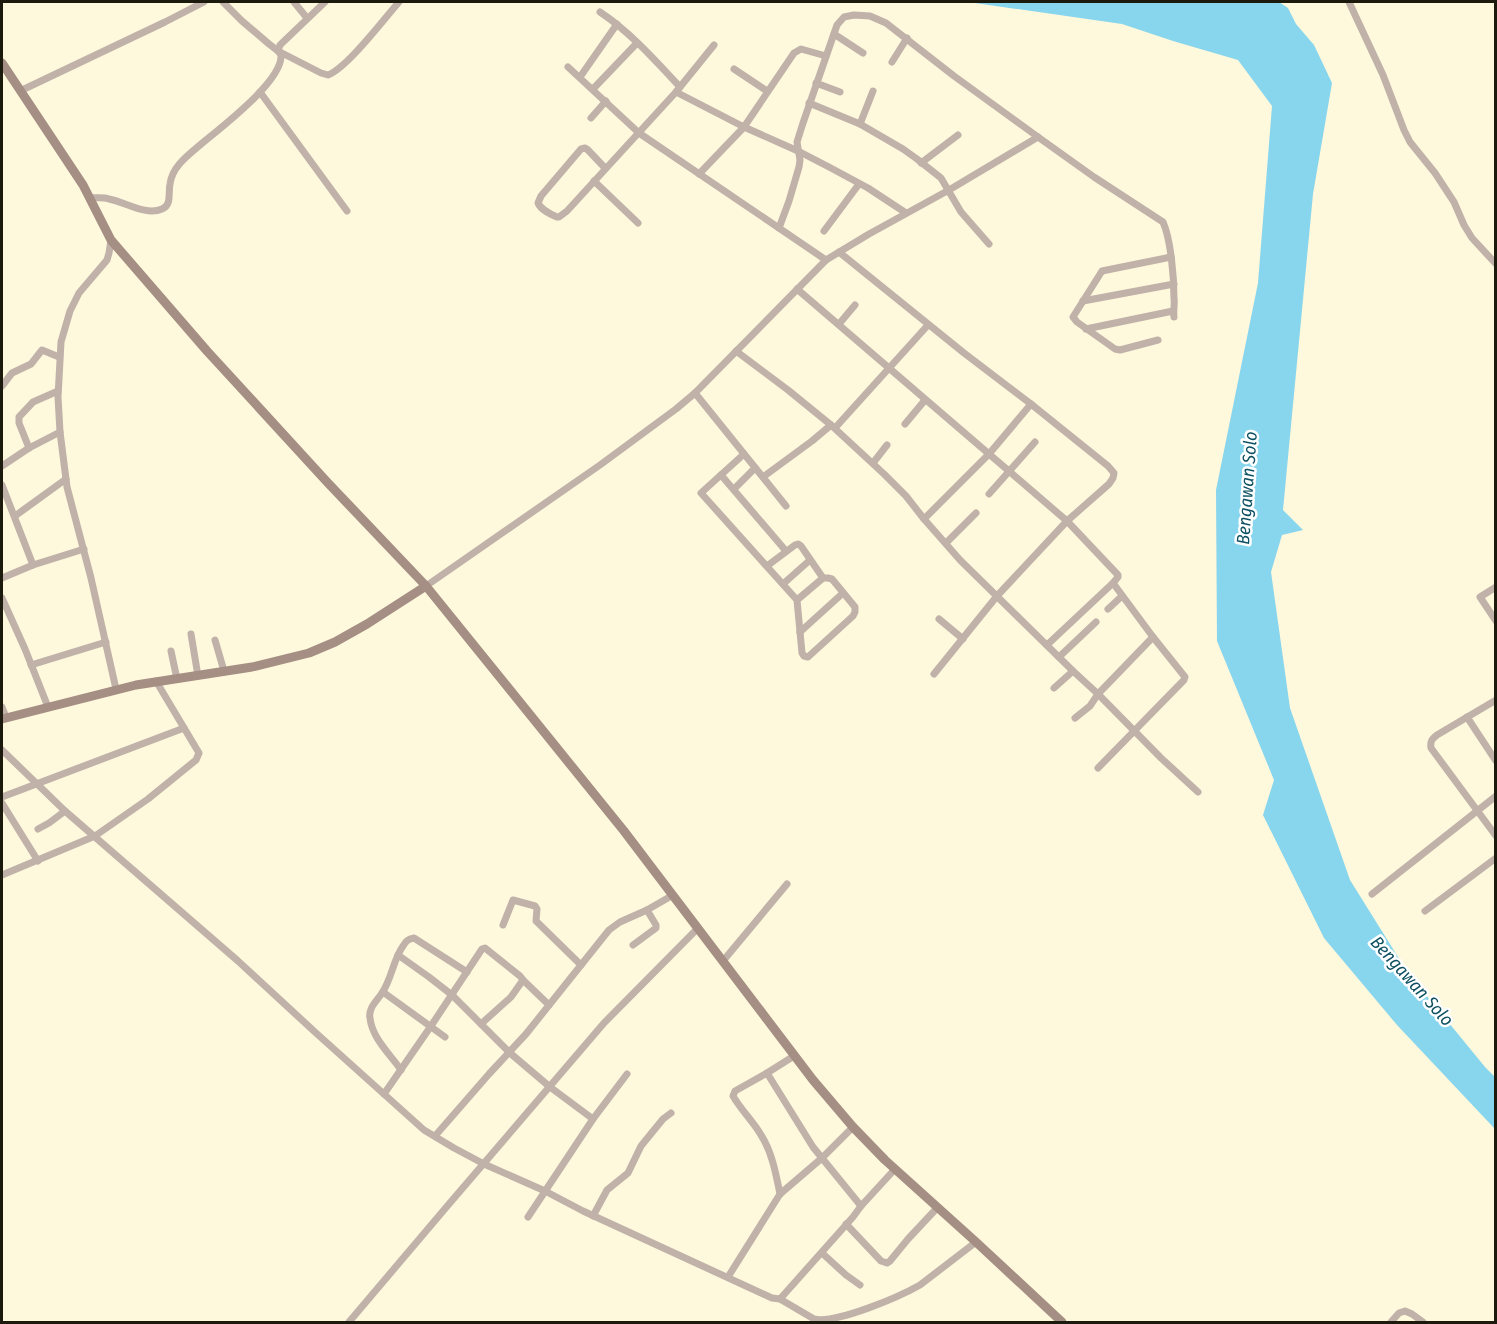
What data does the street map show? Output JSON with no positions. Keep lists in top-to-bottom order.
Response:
{
  "water": ["Bengawan Solo"]
}
